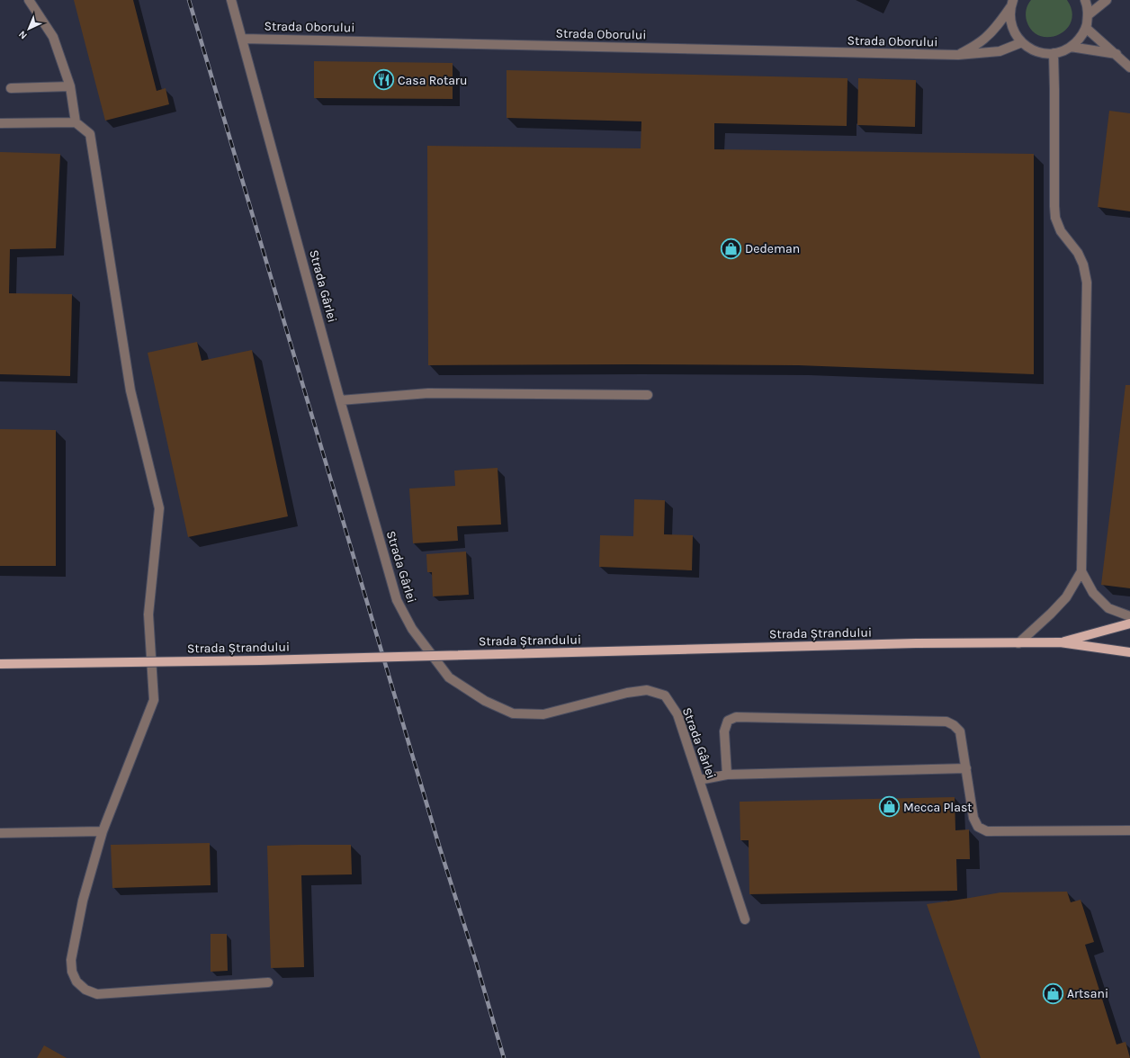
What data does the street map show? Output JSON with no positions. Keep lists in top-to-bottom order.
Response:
{
  "streets": {
    "main road": ["Strada Ștrandului"],
    "street": ["Strada Oborului", "Strada Gârlei"]
  },
  "crossings": [
    ["Strada Oborului", "Strada Gârlei"]
  ],
  "places": {
    "restaurant": ["Casa Rotaru"],
    "shop": ["Dedeman", "Mecca Plast", "Artsani"]
  },
  "north": "bottom left"
}
